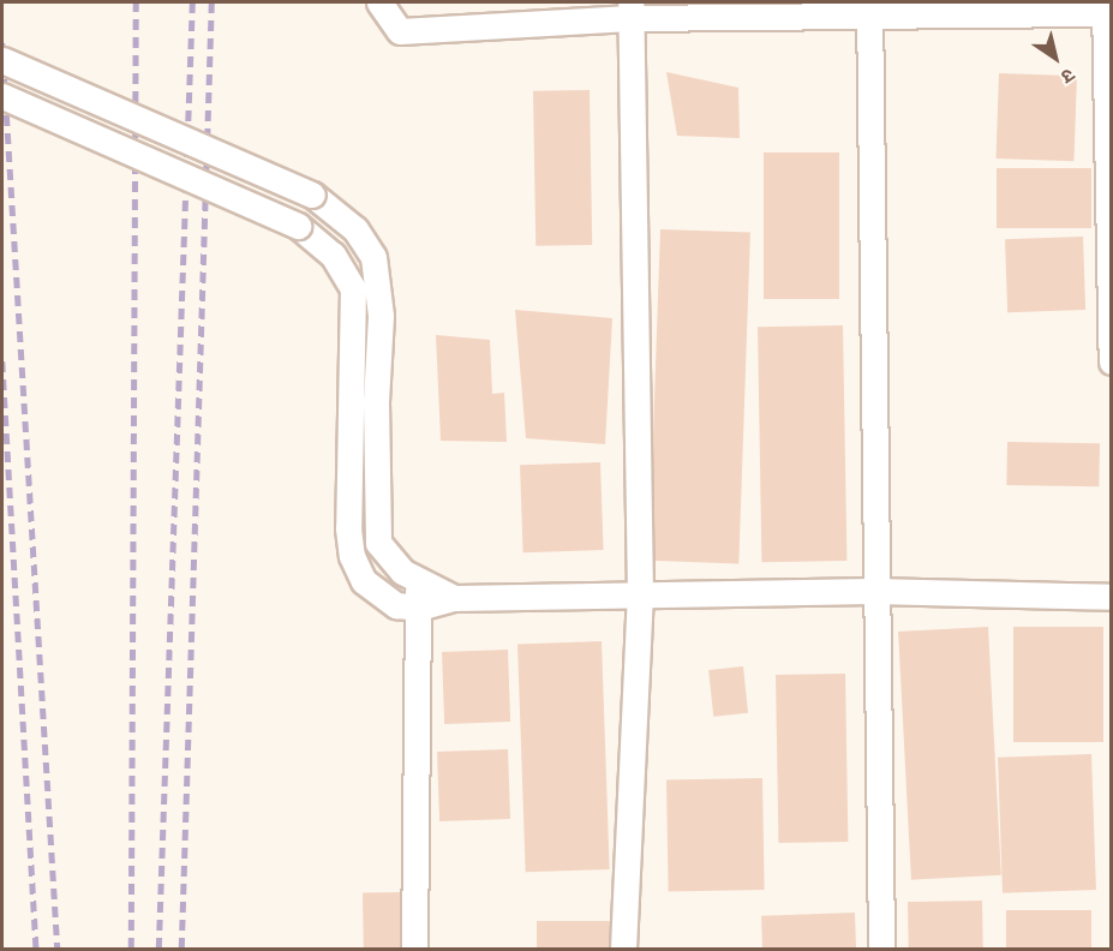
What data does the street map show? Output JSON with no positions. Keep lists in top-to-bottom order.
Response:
{
  "north": "bottom right"
}
